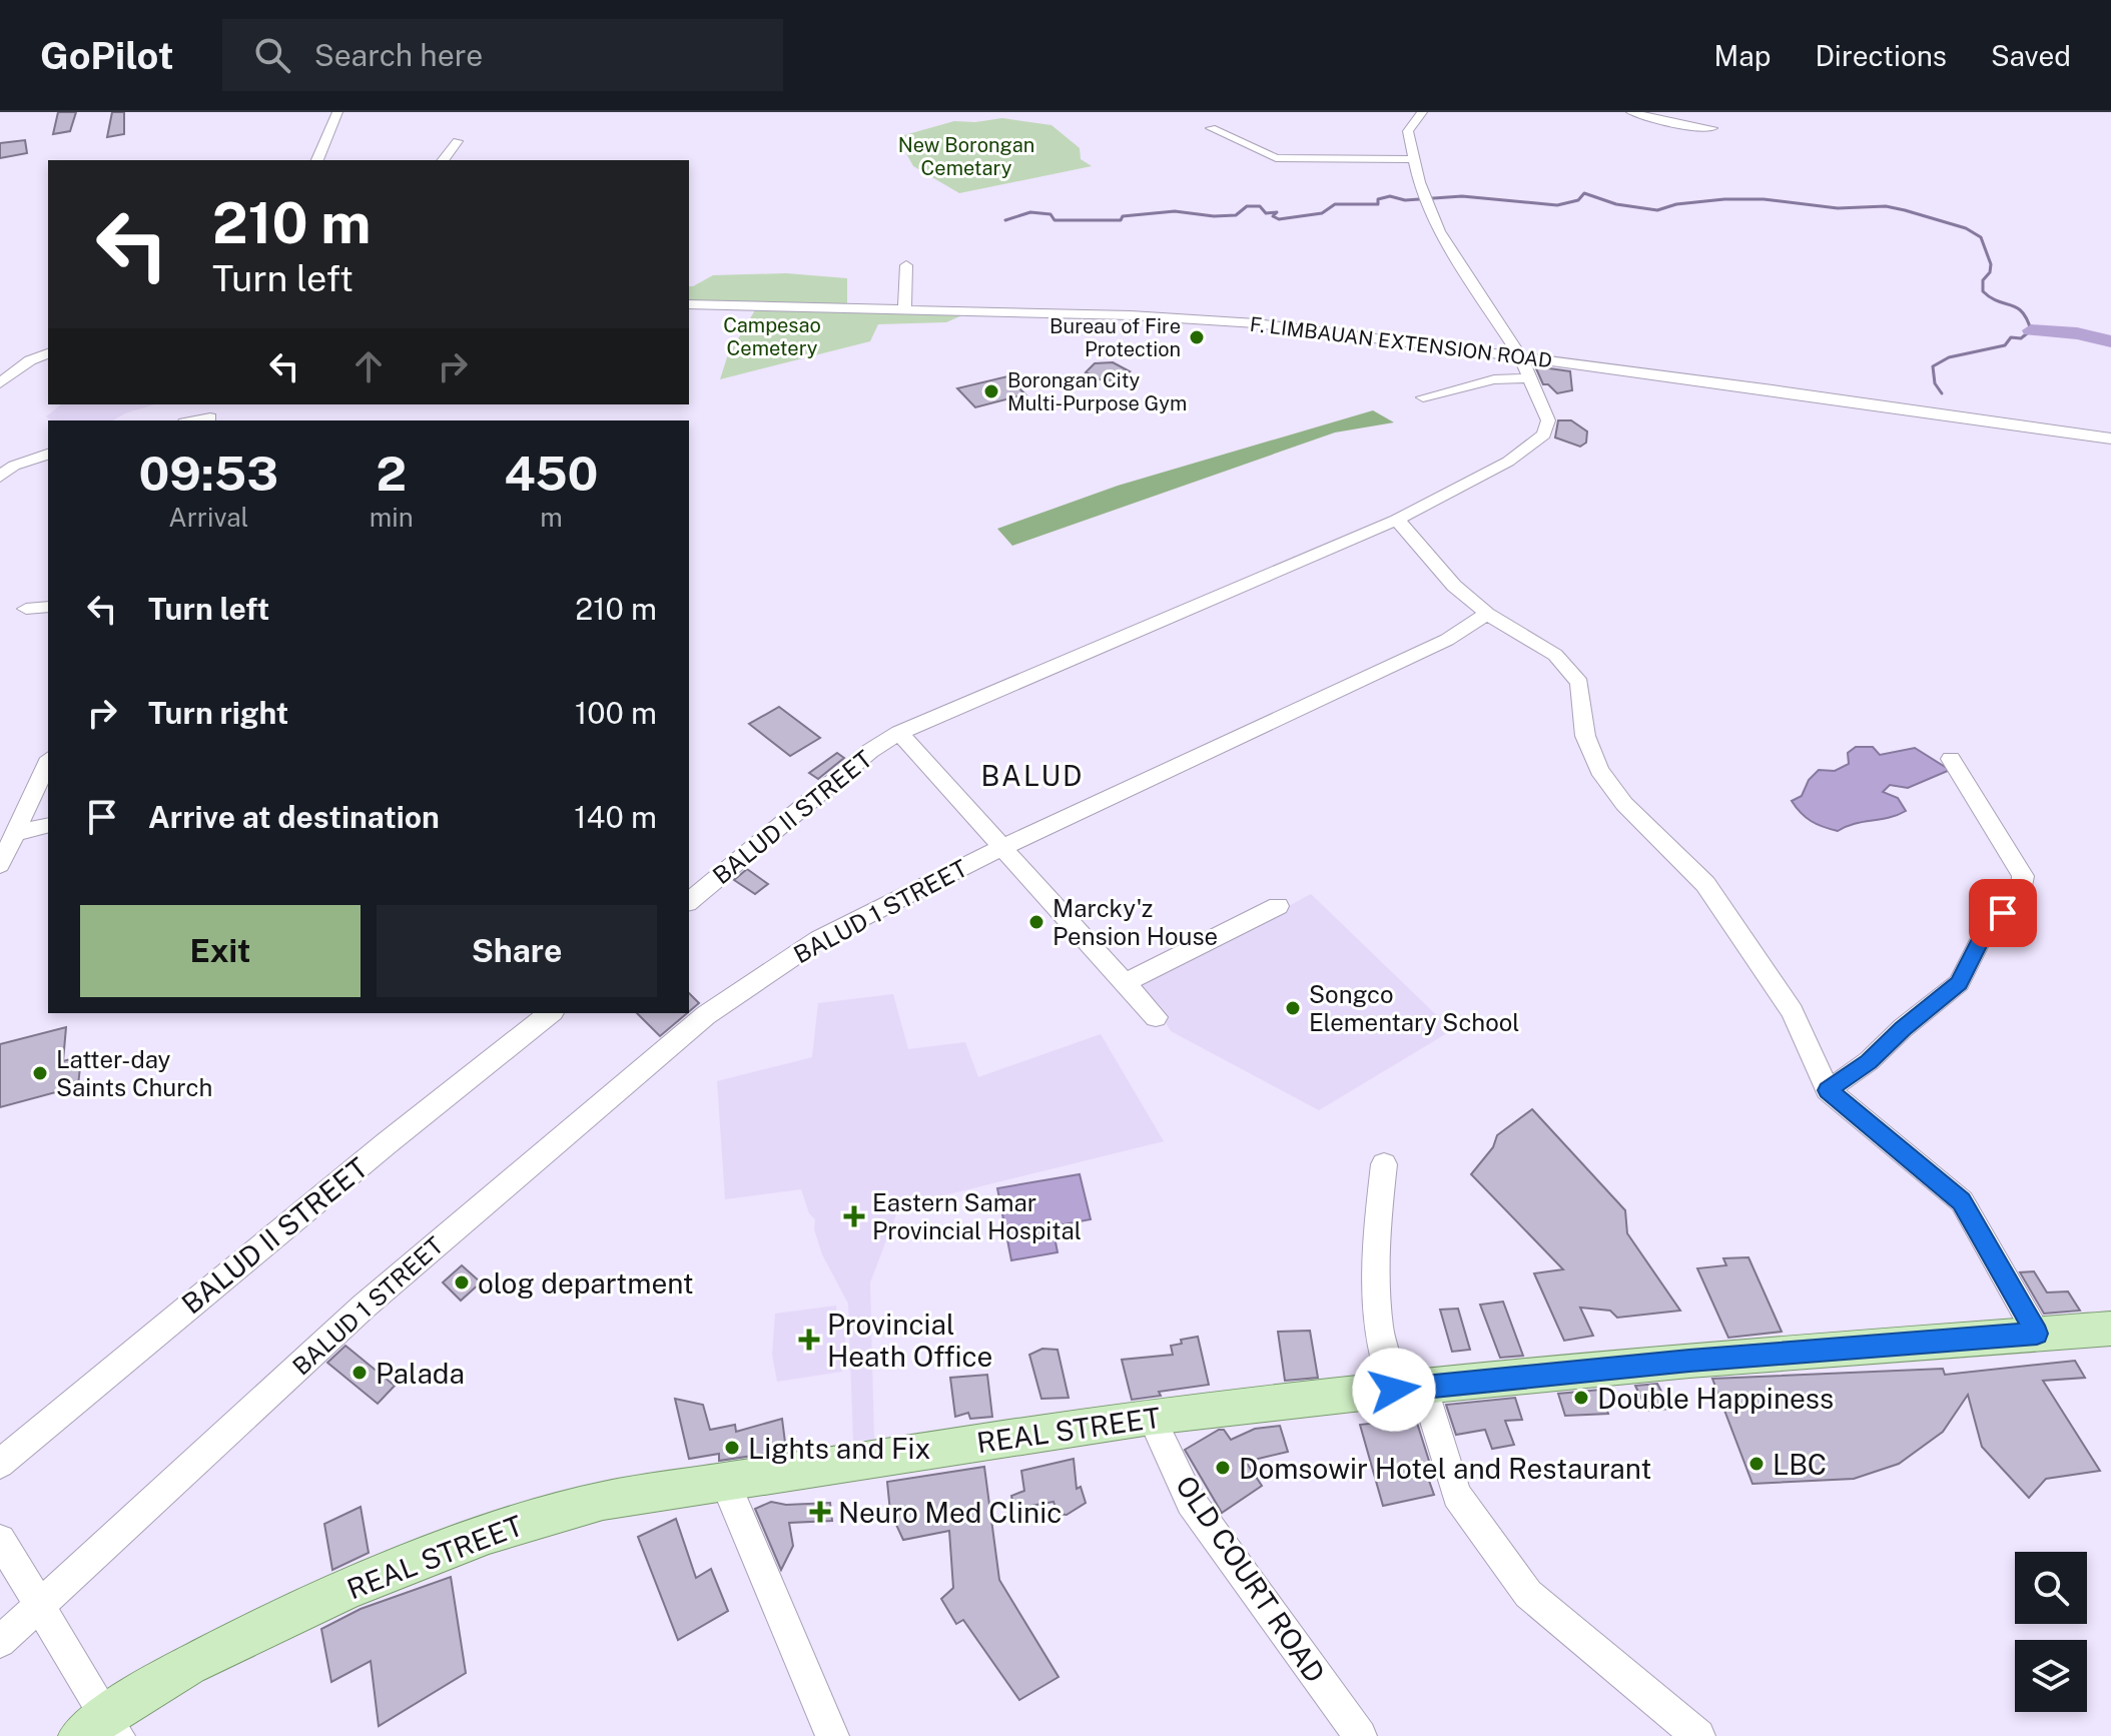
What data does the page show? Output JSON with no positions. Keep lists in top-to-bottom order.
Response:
{
  "streets": {
    "main road": ["REAL STREET"],
    "street": [
      "F. LIMBAUAN EXTENSION ROAD",
      "BALUD II STREET",
      "BALUD 1 STREET",
      "OLD COURT ROAD"
    ]
  },
  "crossings": [
    ["F. LIMBAUAN EXTENSION ROAD", "BALUD II STREET"],
    ["REAL STREET", "OLD COURT ROAD"]
  ],
  "districts": ["BALUD"],
  "parks": ["New Borongan Cemetary", "Campesao Cemetery"],
  "places": {
    "other": [
      "Bureau of Fire Protection",
      "Borongan City Multi-Purpose Gym",
      "Marcky'z Pension House",
      "Songco Elementary School",
      "Latter-day Saints Church",
      "olog department",
      "Palada",
      "Double Happiness",
      "Lights and Fix",
      "LBC",
      "Domsowir Hotel and Restaurant"
    ],
    "health": ["Eastern Samar Provincial Hospital", "Provincial Heath Office", "Neuro Med Clinic"]
  },
  "page": {
    "header": "GoPilot",
    "search": "Search here",
    "nav": ["Map", "Directions", "Saved"],
    "turn": ["210 m", "Turn left"],
    "eta": [
      "09:53",
      "Arrival",
      "2",
      "min",
      "450",
      "m"
    ],
    "list": [
      {
        "name": "Turn left",
        "value": "210 m"
      },
      {
        "name": "Turn right",
        "value": "100 m"
      },
      {
        "name": "Arrive at destination",
        "value": "140 m"
      }
    ],
    "buttons": ["Exit", "Share"]
  }
}
